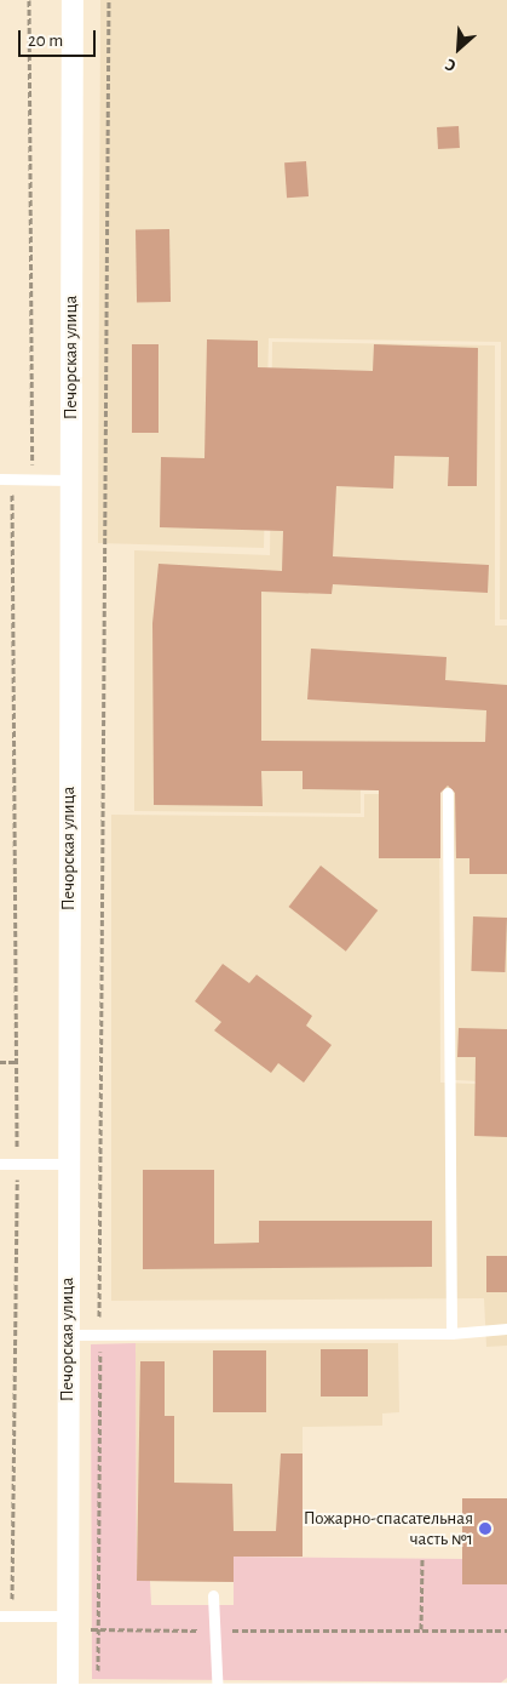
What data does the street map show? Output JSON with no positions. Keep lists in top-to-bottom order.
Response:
{
  "streets": {
    "street": ["Печорская улица"]
  },
  "places": ["Пожарно-спасательная часть №1"],
  "scale_bar": "20 m",
  "north": "bottom left"
}
